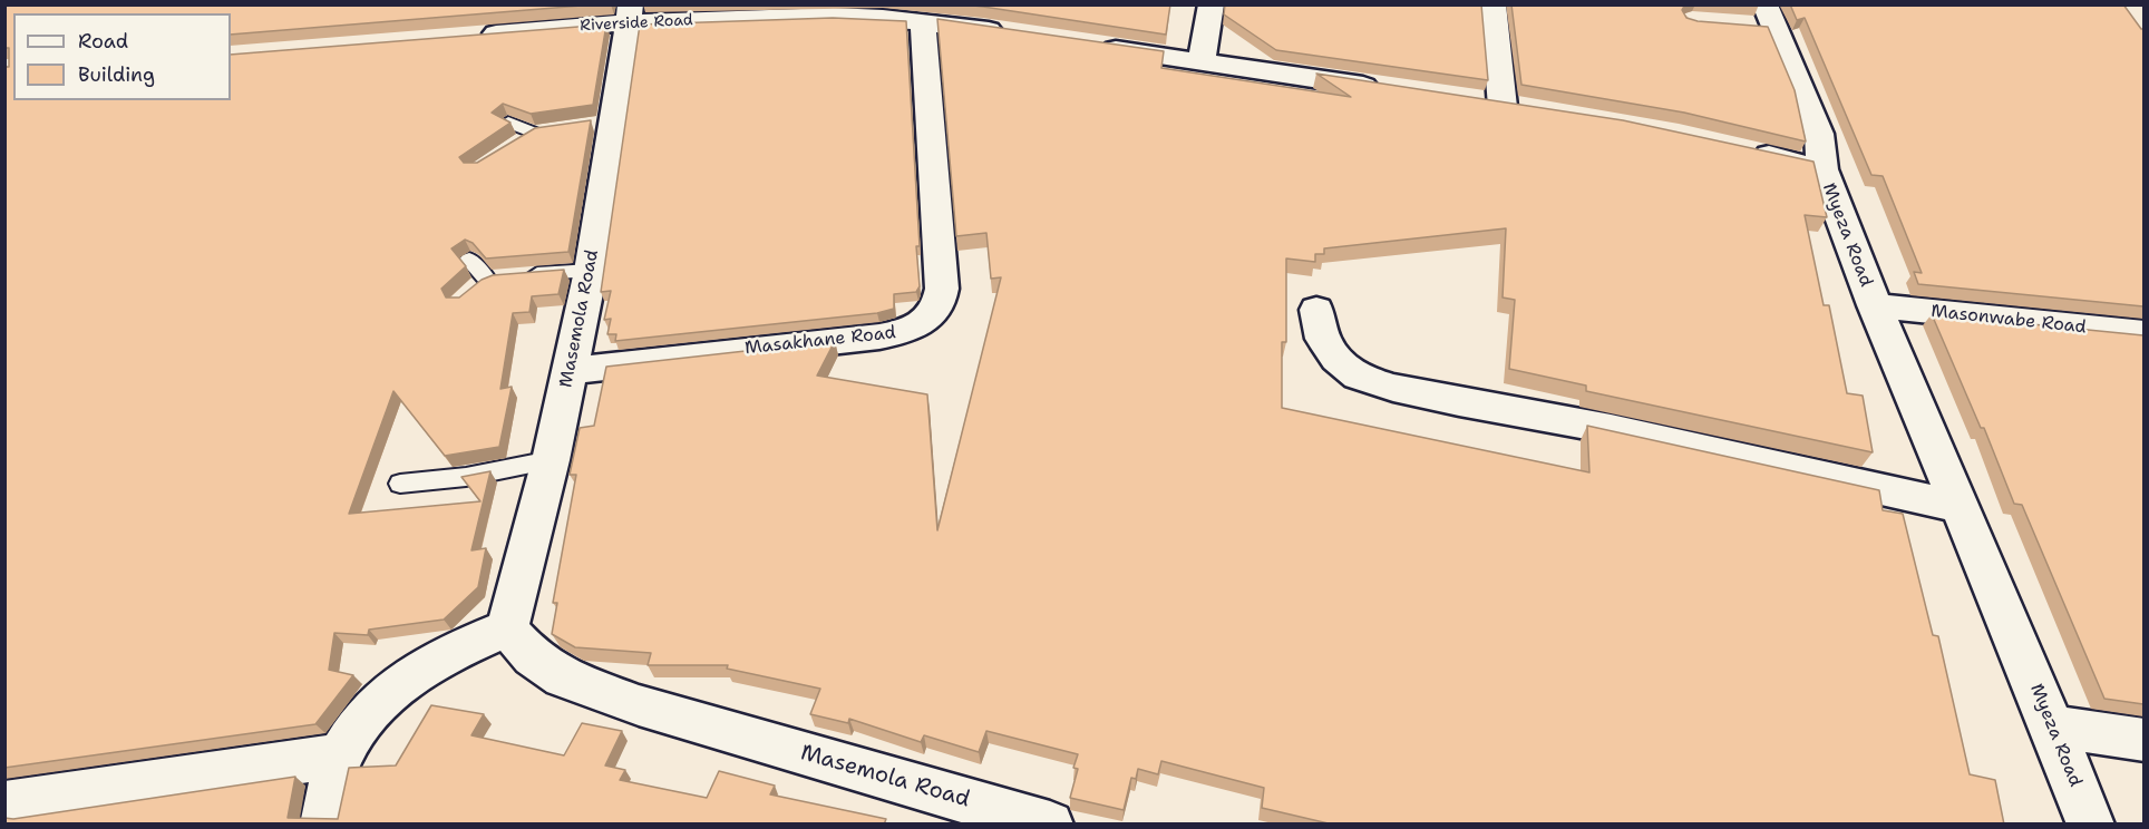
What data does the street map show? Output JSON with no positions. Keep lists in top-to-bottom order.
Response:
{
  "streets": {
    "street": [
      "Riverside Road",
      "Myeza Road",
      "Masemola Road",
      "Masonwabe Road",
      "Masakhane Road"
    ]
  },
  "crossings": [
    ["Riverside Road", "Masemola Road"],
    ["Riverside Road", "Masakhane Road"],
    ["Myeza Road", "Masonwabe Road"],
    ["Masemola Road", "Masakhane Road"]
  ],
  "legend": ["Road", "Building"]
}
